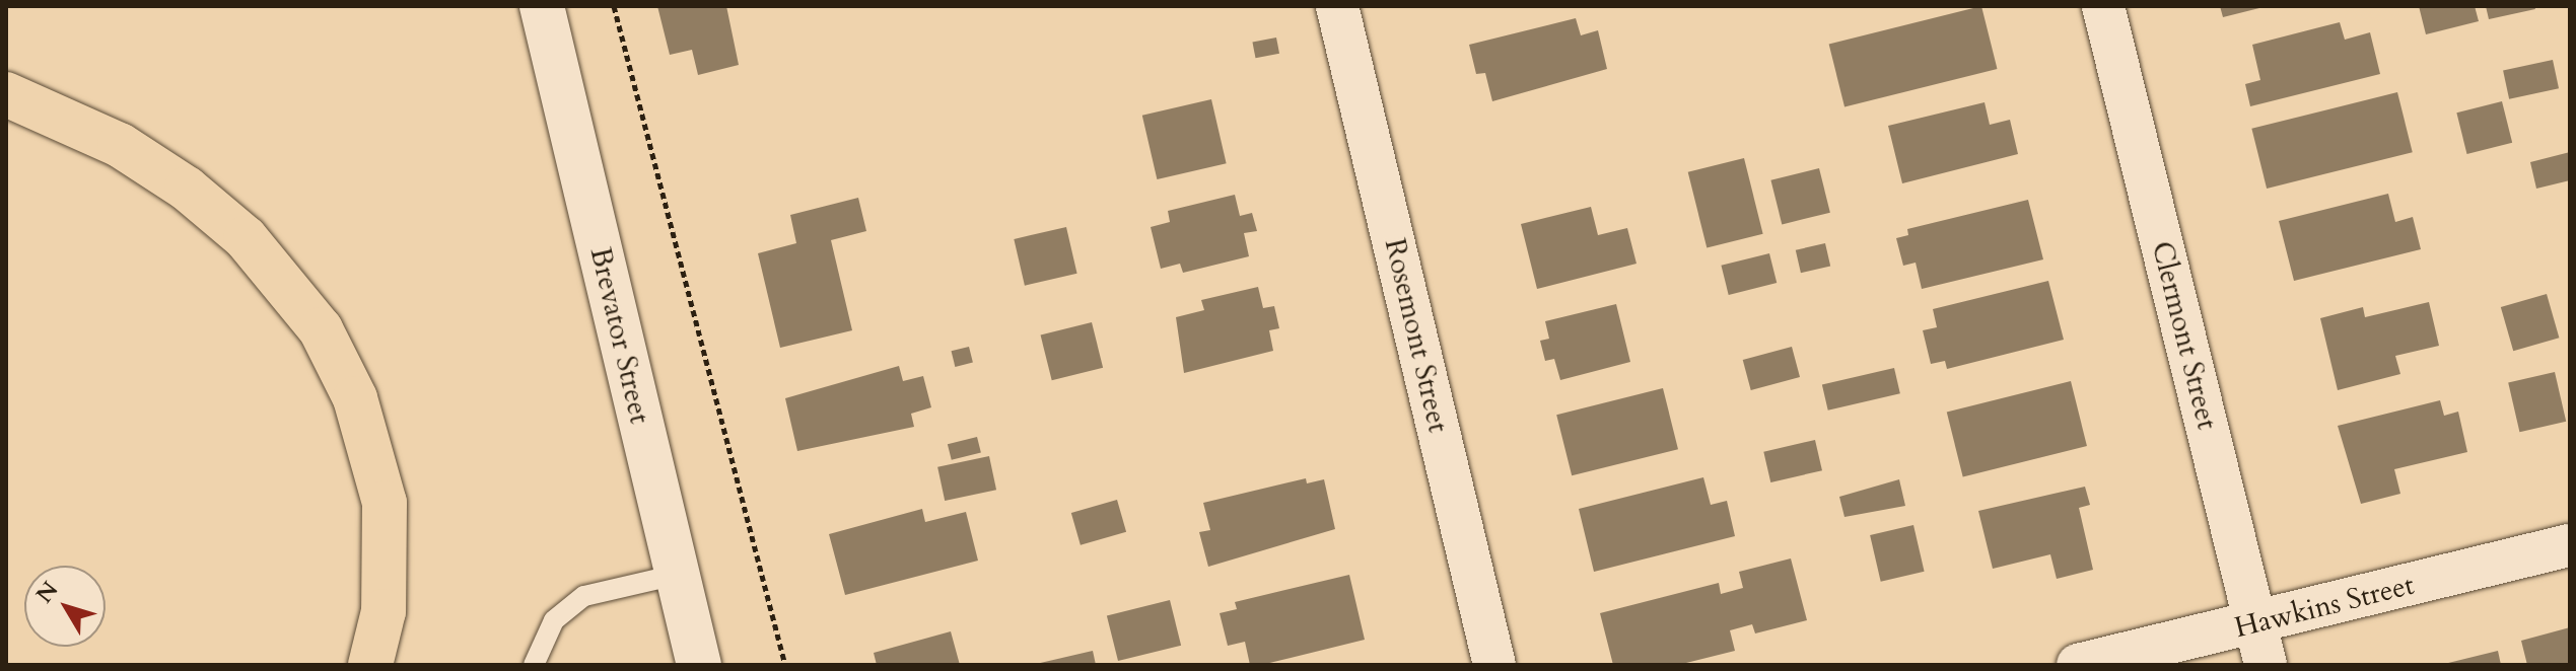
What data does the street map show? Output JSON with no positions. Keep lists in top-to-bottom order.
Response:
{
  "streets": {
    "street": [
      "Brevator Street",
      "Rosemont Street",
      "Clermont Street",
      "Hawkins Street"
    ]
  },
  "crossings": [
    ["Clermont Street", "Hawkins Street"]
  ],
  "north": "top left"
}
